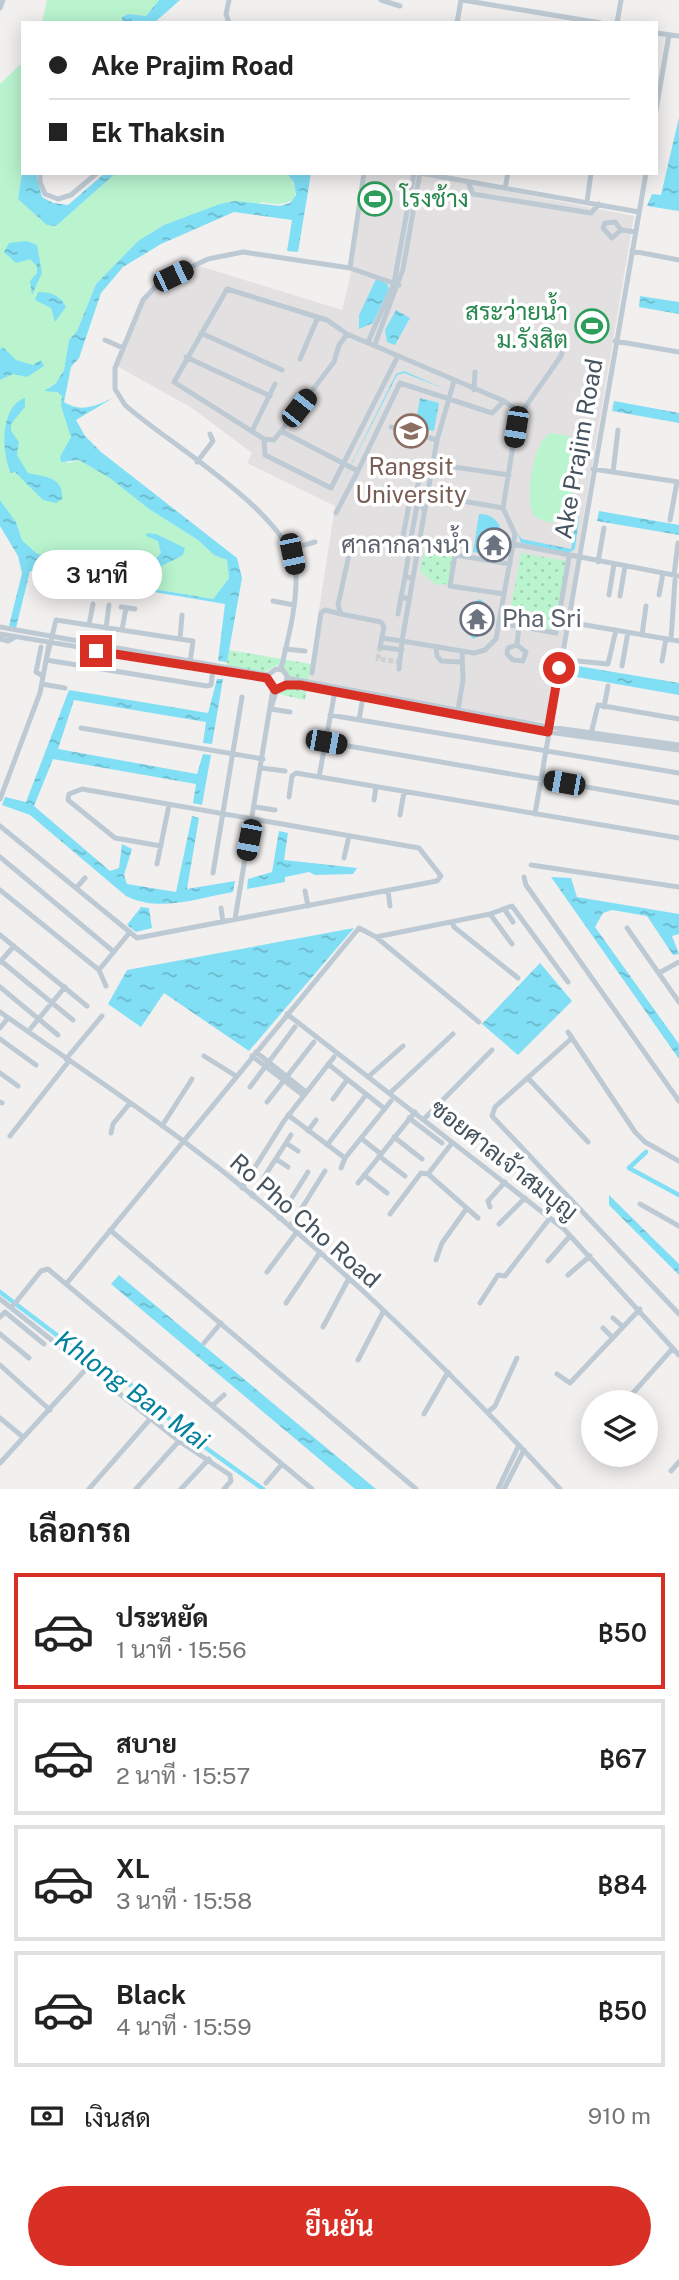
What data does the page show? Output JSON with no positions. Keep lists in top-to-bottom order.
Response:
{
  "streets": {
    "street": ["Ake Prajim Road", "ซอยศาลเจ้าสมบุญ", "Ro Pho Cho Road"]
  },
  "water": ["Khlong Ban Mai"],
  "places": {
    "sports": ["โรงช้าง", "สระว่ายน้ำ ม.รังสิต"],
    "school or university": ["Rangsit University"],
    "temple": ["ศาลากลางน้ำ", "Pha Sri"]
  },
  "page": {
    "banner": ["Ake Prajim Road", "Ek Thaksin"],
    "bubble": "3 นาที",
    "heading": "เลือกรถ",
    "list": [
      {
        "name": "ประหยัด",
        "note": "1 นาที · 15:56",
        "value": "฿50"
      },
      {
        "name": "สบาย",
        "note": "2 นาที · 15:57",
        "value": "฿67"
      },
      {
        "name": "XL",
        "note": "3 นาที · 15:58",
        "value": "฿84"
      },
      {
        "name": "Black",
        "note": "4 นาที · 15:59",
        "value": "฿50"
      }
    ],
    "pay": ["เงินสด", "910 m"],
    "buttons": "ยืนยัน"
  }
}
